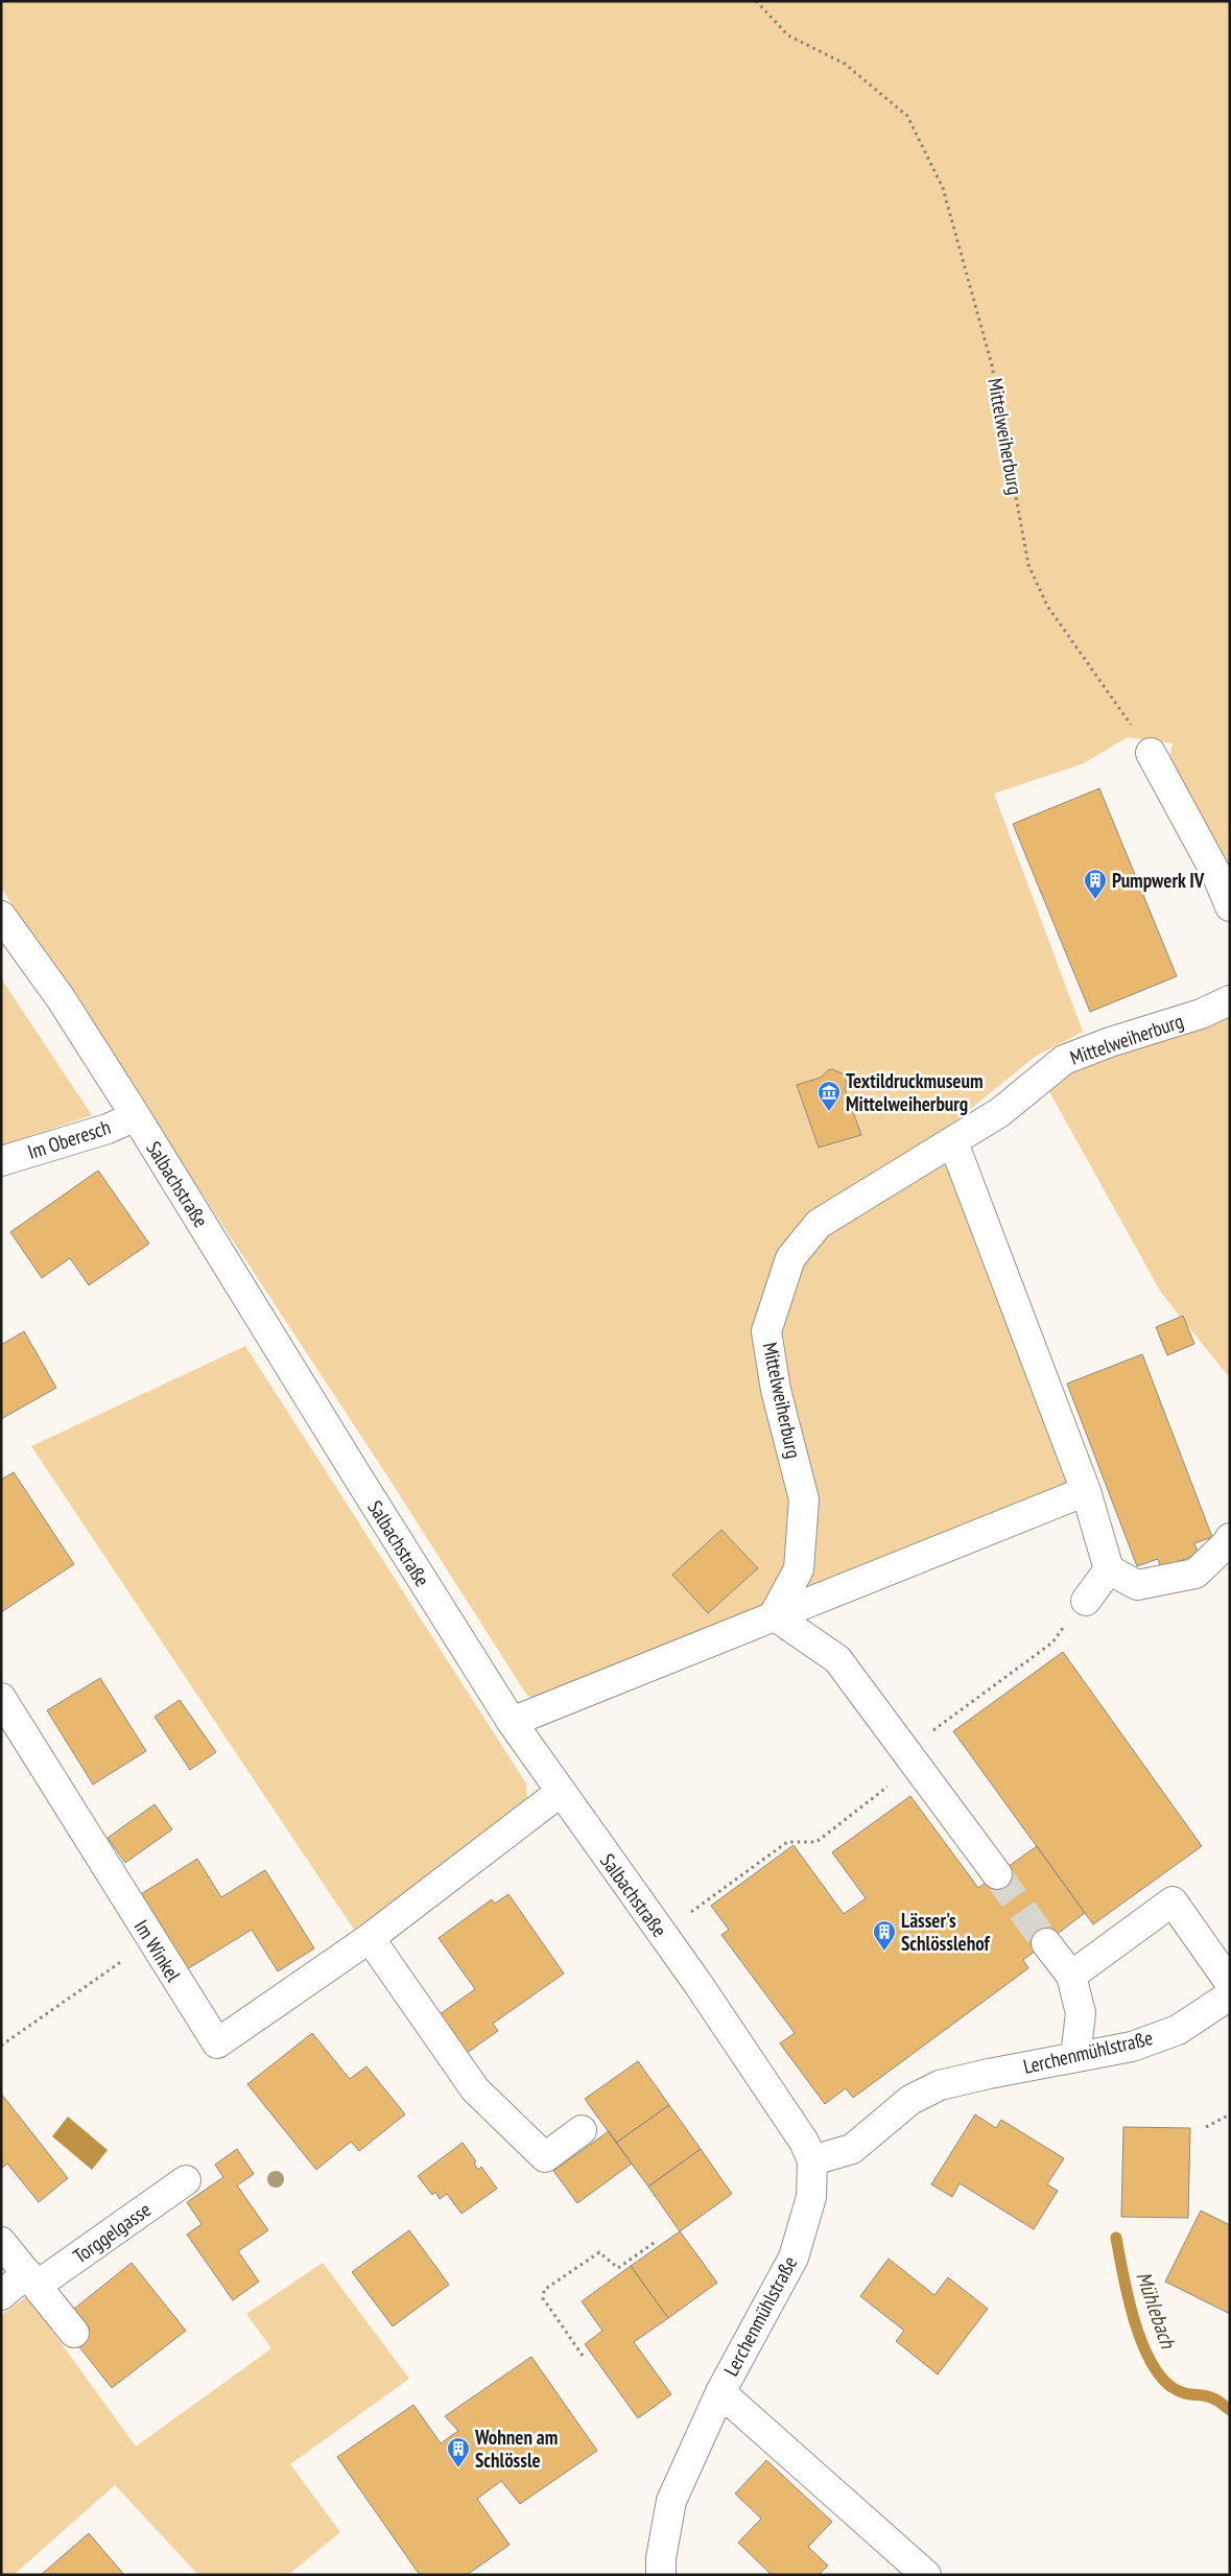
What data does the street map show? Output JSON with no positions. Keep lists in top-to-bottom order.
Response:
{
  "streets": {
    "street": [
      "Mittelweiherburg",
      "Im Oberesch",
      "Salbachstraße",
      "Im Winkel",
      "Lerchenmühlstraße",
      "Torggelgasse"
    ]
  },
  "crossings": [
    ["Im Oberesch", "Salbachstraße"],
    ["Salbachstraße", "Im Winkel"],
    ["Salbachstraße", "Lerchenmühlstraße"]
  ],
  "water": ["Mühlebach"],
  "places": {
    "building": ["Pumpwerk IV", "Lässer's Schlösslehof", "Wohnen am Schlössle"],
    "museum": ["Textildruckmuseum Mittelweiherburg"]
  }
}
